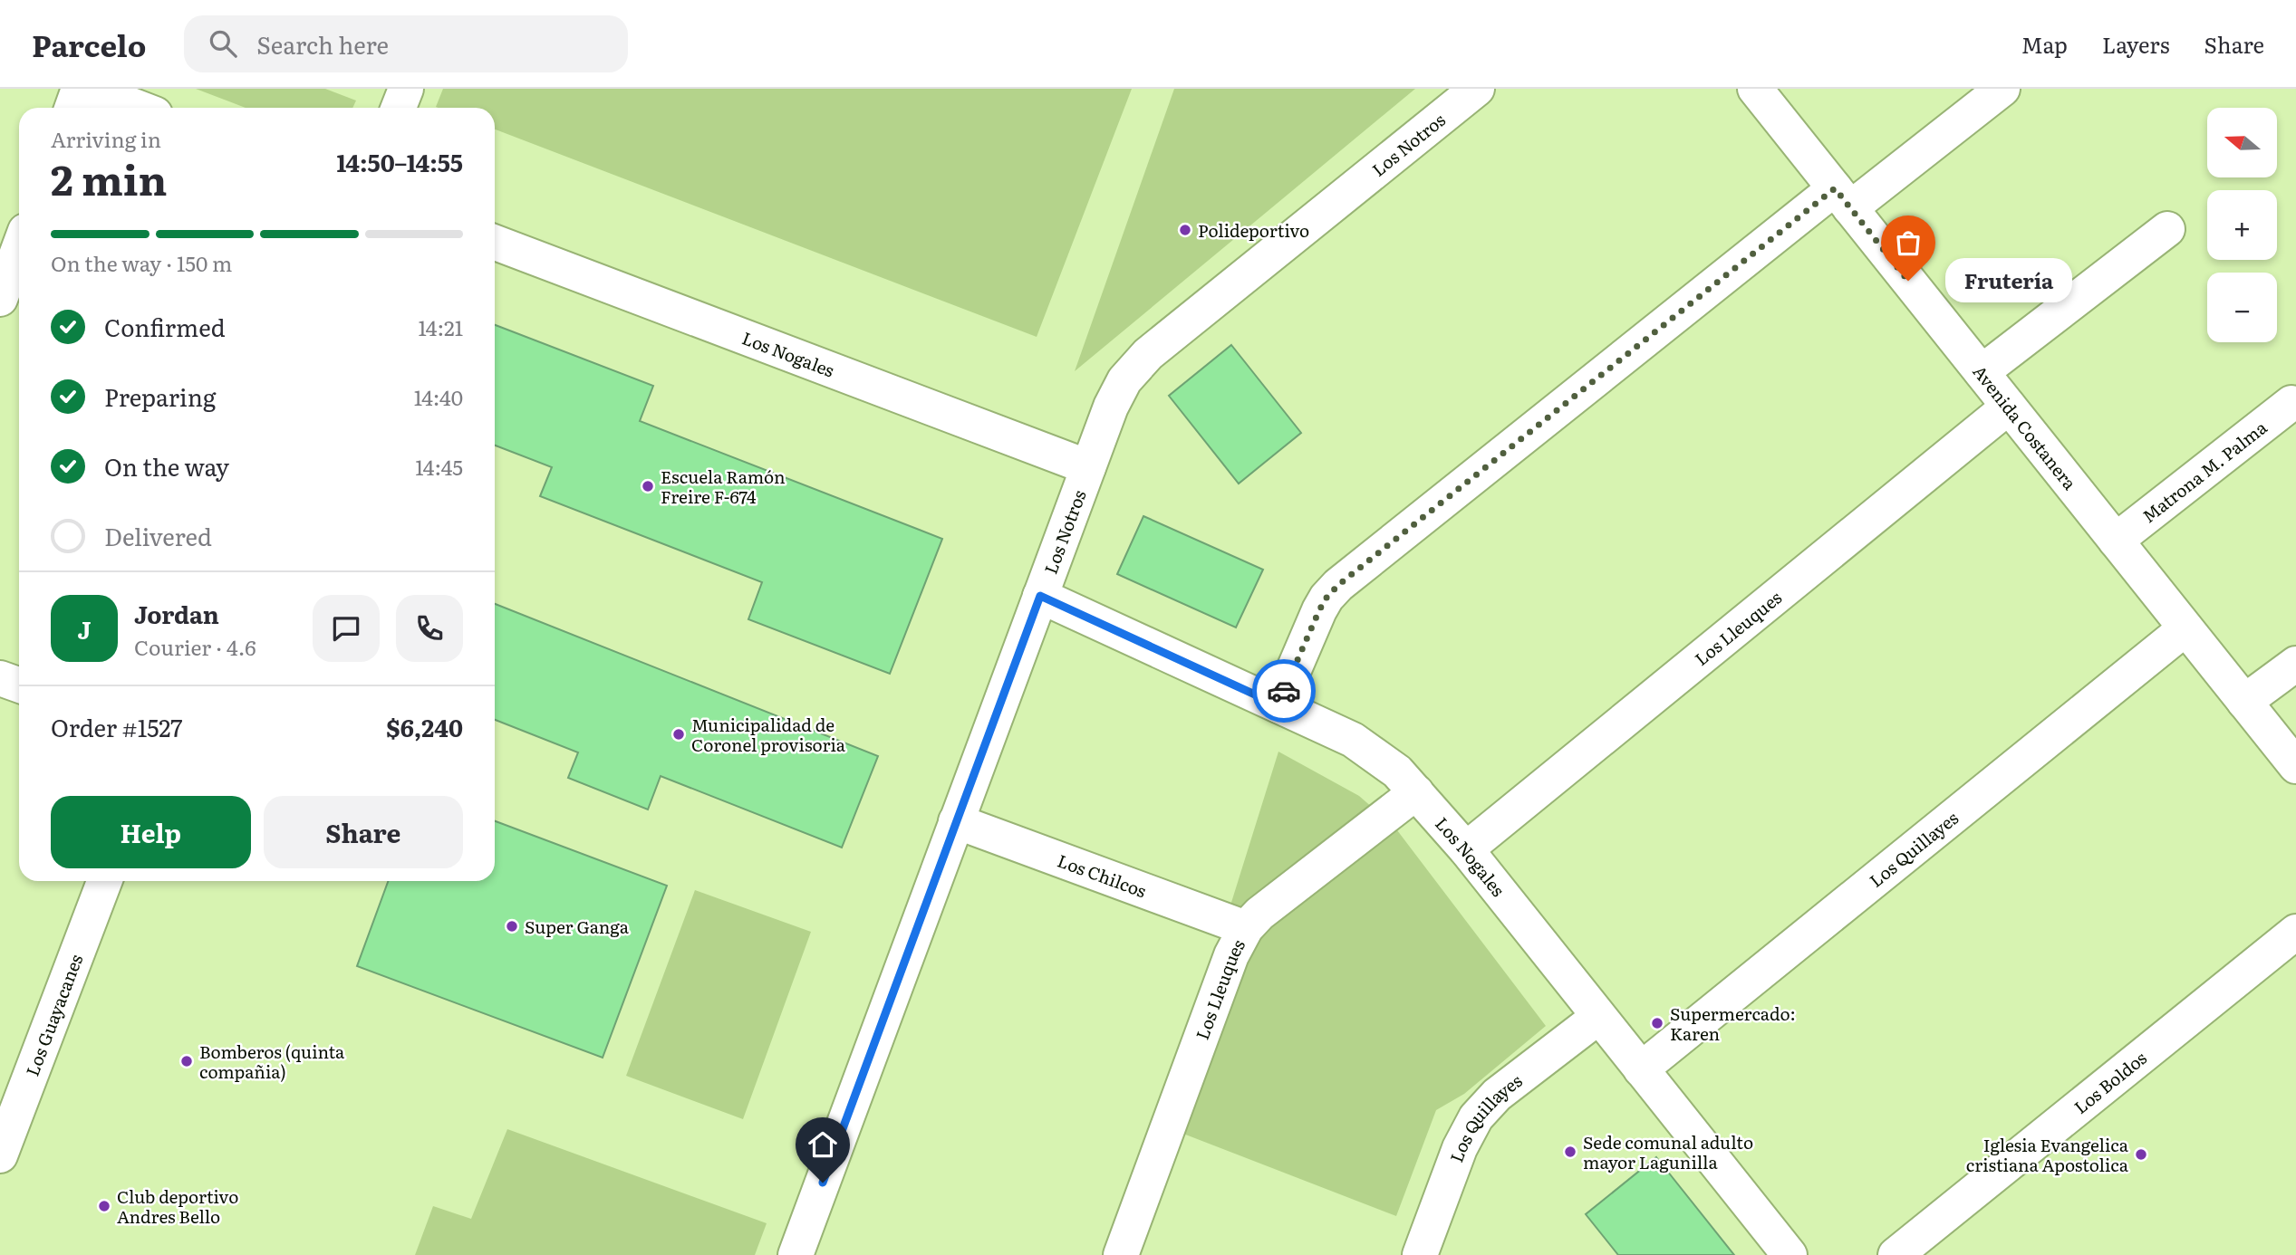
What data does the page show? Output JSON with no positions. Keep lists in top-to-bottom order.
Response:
{
  "streets": {
    "street": [
      "Los Notros",
      "Los Nogales",
      "Avenida Costanera",
      "Matrona M. Palma",
      "Los Lleuques",
      "Los Quillayes",
      "Los Chilcos",
      "Los Guayacanes",
      "Los Boldos"
    ]
  },
  "crossings": [
    ["Los Notros", "Los Nogales"],
    ["Los Notros", "Los Chilcos"],
    ["Los Nogales", "Los Lleuques"],
    ["Los Nogales", "Los Quillayes"],
    ["Avenida Costanera", "Matrona M. Palma"],
    ["Avenida Costanera", "Los Lleuques"],
    ["Avenida Costanera", "Los Quillayes"],
    ["Los Lleuques", "Los Chilcos"]
  ],
  "places": [
    "Polideportivo",
    "Frutería",
    "Escuela Ramón Freire F-674",
    "Municipalidad de Coronel provisoria",
    "Super Ganga",
    "Supermercado: Karen",
    "Bomberos (quinta compañia)",
    "Sede comunal adulto mayor Lagunilla",
    "Iglesia Evangelica cristiana Apostolica",
    "Club deportivo Andres Bello"
  ],
  "north": "left",
  "page": {
    "header": "Parcelo",
    "search": "Search here",
    "nav": ["Map", "Layers", "Share"],
    "map_buttons": ["+", "−"],
    "heading": ["2 min", "Arriving in", "14:50–14:55"],
    "panel": [
      "Jordan",
      "Courier · 4.6",
      "Order #1527",
      "$6,240"
    ],
    "bar": "On the way · 150 m",
    "bubble": "Frutería",
    "list": [
      ["Confirmed", "14:21"],
      ["Preparing", "14:40"],
      ["On the way", "14:45"],
      "Delivered"
    ],
    "round": "J",
    "buttons": ["Help", "Share"]
  }
}
